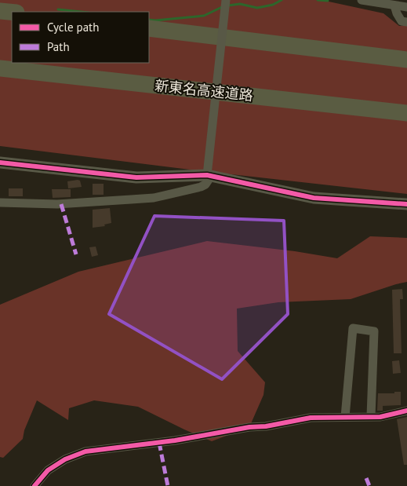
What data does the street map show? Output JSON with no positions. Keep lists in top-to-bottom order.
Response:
{
  "streets": {
    "highway": ["新東名高速道路"]
  },
  "legend": ["Cycle path", "Path"]
}
